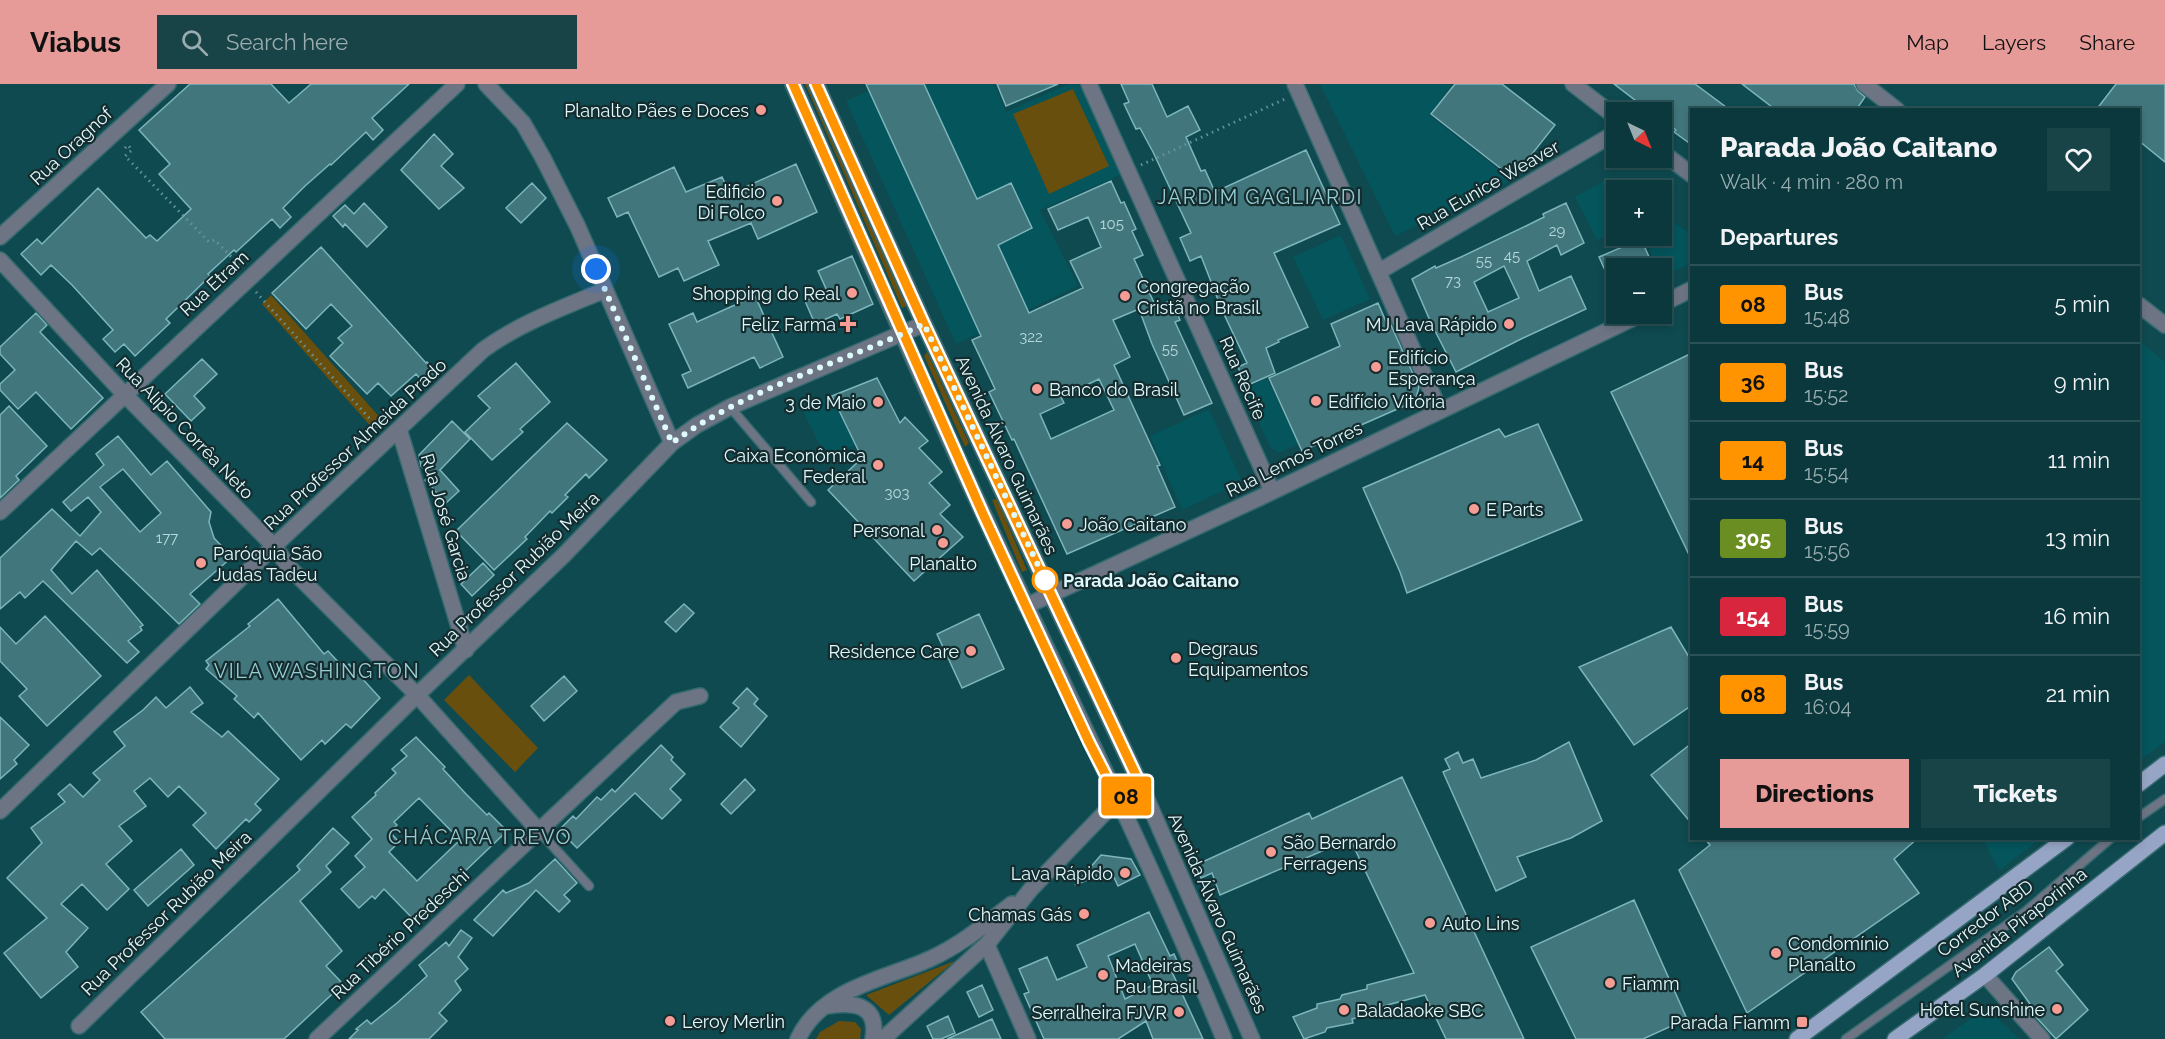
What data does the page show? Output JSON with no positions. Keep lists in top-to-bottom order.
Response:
{
  "streets": {
    "main road": ["Avenida Piraporinha"],
    "street": [
      "Rua Oragnof",
      "Rua Eunice Weaver",
      "Rua Etram",
      "Rua Recife",
      "Rua Alipio Corrêa Neto",
      "Rua Professor Almeida Prado",
      "Avenida Álvaro Guimarães",
      "Rua Lemos Torres",
      "Rua José Garcia",
      "Rua Professor Rubião Meira",
      "Rua Tibério Predeschi"
    ],
    "lane": ["Corredor ABD"]
  },
  "crossings": [
    ["Rua Etram", "Rua Alipio Corrêa Neto"],
    ["Rua Recife", "Rua Lemos Torres"],
    ["Rua Alipio Corrêa Neto", "Rua Professor Almeida Prado"],
    ["Rua Alipio Corrêa Neto", "Rua Professor Rubião Meira"],
    ["Rua Alipio Corrêa Neto", "Rua Tibério Predeschi"],
    ["Rua Professor Almeida Prado", "Rua José Garcia"],
    ["Avenida Álvaro Guimarães", "Rua Lemos Torres"],
    ["Avenida Álvaro Guimarães", "Rua Professor Rubião Meira"],
    ["Rua José Garcia", "Rua Professor Rubião Meira"]
  ],
  "districts": ["JARDIM GAGLIARDI", "VILA WASHINGTON", "CHÁCARA TREVO"],
  "places": {
    "other": [
      "Planalto Pães e Doces",
      "Edificio Di Folco",
      "Shopping do Real",
      "Congregação Cristã no Brasil",
      "MJ Lava Rápido",
      "Edifício Esperança",
      "Banco do Brasil",
      "Edifício Vitória",
      "3 de Maio",
      "Caixa Econômica Federal",
      "E Parts",
      "João Caitano",
      "Personal",
      "Planalto",
      "Paróquia São Judas Tadeu",
      "Parada João Caitano",
      "Residence Care",
      "Degraus Equipamentos",
      "São Bernardo Ferragens",
      "Lava Rápido",
      "Chamas Gás",
      "Auto Lins",
      "Condomínio Planalto",
      "Madeiras Pau Brasil",
      "Fiamm",
      "Hotel Sunshine",
      "Baladaoke SBC",
      "Serralheira FJVR",
      "Leroy Merlin"
    ],
    "health": ["Feliz Farma"],
    "transit": ["Parada Fiamm"]
  },
  "lines": ["bus line 08"],
  "house_numbers": [
    "105",
    "29",
    "45",
    "55",
    "73",
    "322",
    "55",
    "303",
    "177"
  ],
  "north": "bottom right",
  "page": {
    "header": "Viabus",
    "search": "Search here",
    "nav": ["Map", "Layers", "Share"],
    "on_map": "08",
    "map_buttons": ["+", "−"],
    "heading": [
      ["Parada João Caitano", "Walk · 4 min · 280 m"],
      "Departures"
    ],
    "list": [
      {
        "mark": "08",
        "name": "Bus",
        "note": "15:48",
        "value": "5 min"
      },
      {
        "mark": "36",
        "name": "Bus",
        "note": "15:52",
        "value": "9 min"
      },
      {
        "mark": "14",
        "name": "Bus",
        "note": "15:54",
        "value": "11 min"
      },
      {
        "mark": "305",
        "name": "Bus",
        "note": "15:56",
        "value": "13 min"
      },
      {
        "mark": "154",
        "name": "Bus",
        "note": "15:59",
        "value": "16 min"
      },
      {
        "mark": "08",
        "name": "Bus",
        "note": "16:04",
        "value": "21 min"
      }
    ],
    "buttons": ["Directions", "Tickets"]
  }
}
